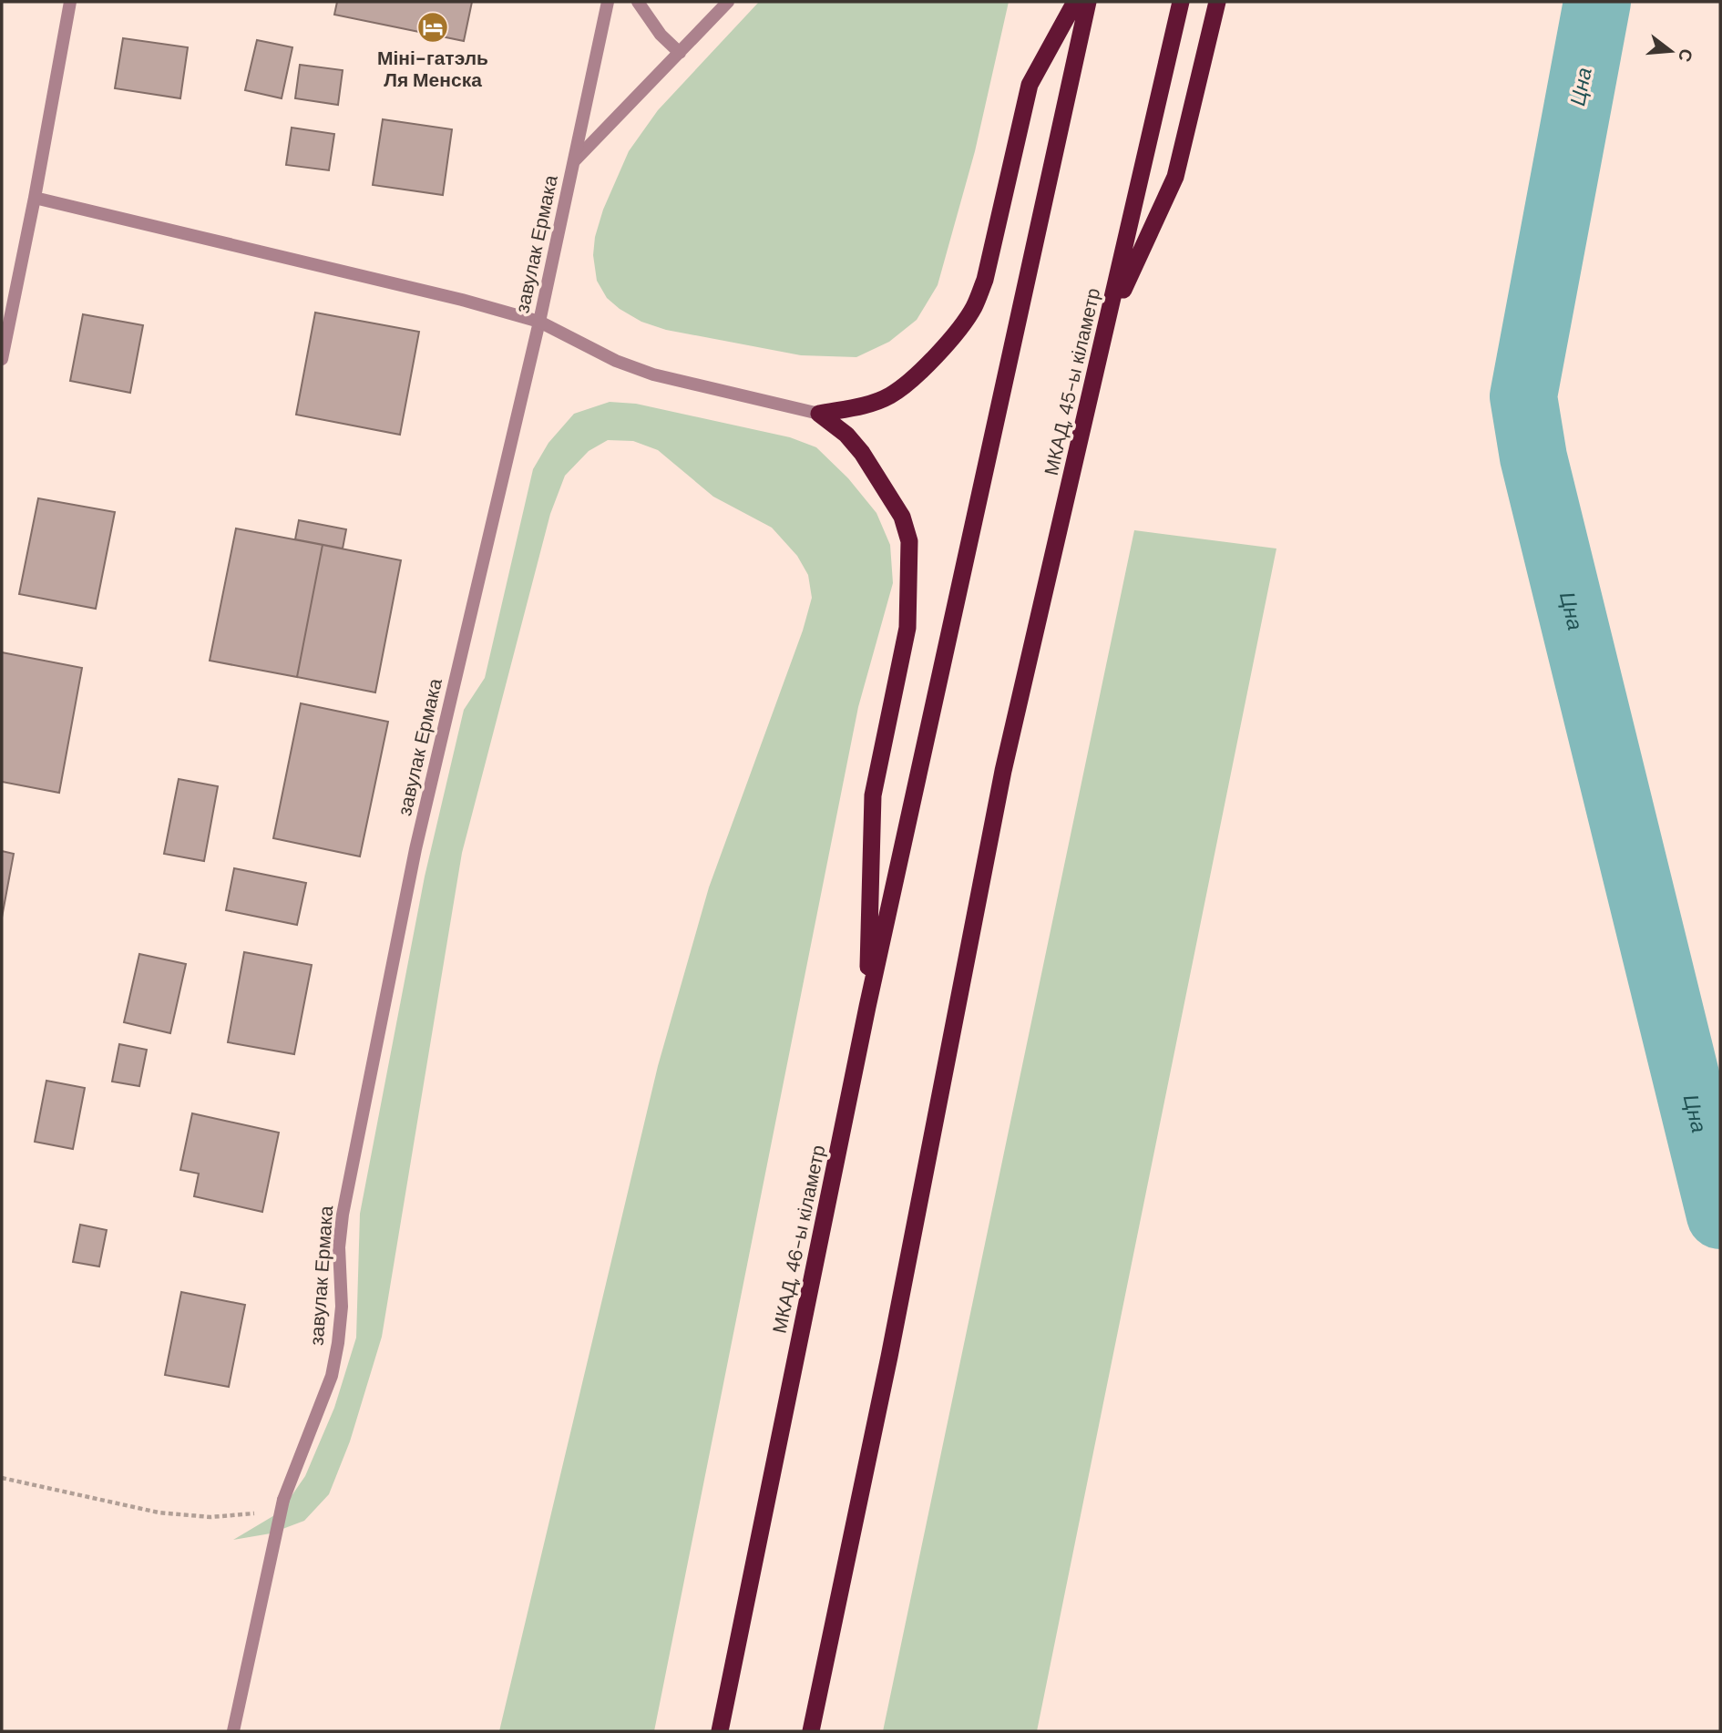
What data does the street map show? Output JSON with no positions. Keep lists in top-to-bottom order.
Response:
{
  "streets": {
    "highway": ["МКАД, 45-ы кіламетр", "МКАД, 46-ы кіламетр"],
    "street": ["завулак Ермака"]
  },
  "water": ["Цна"],
  "places": {
    "hotel": ["Міні-гатэль Ля Менска"]
  },
  "north": "right"
}
